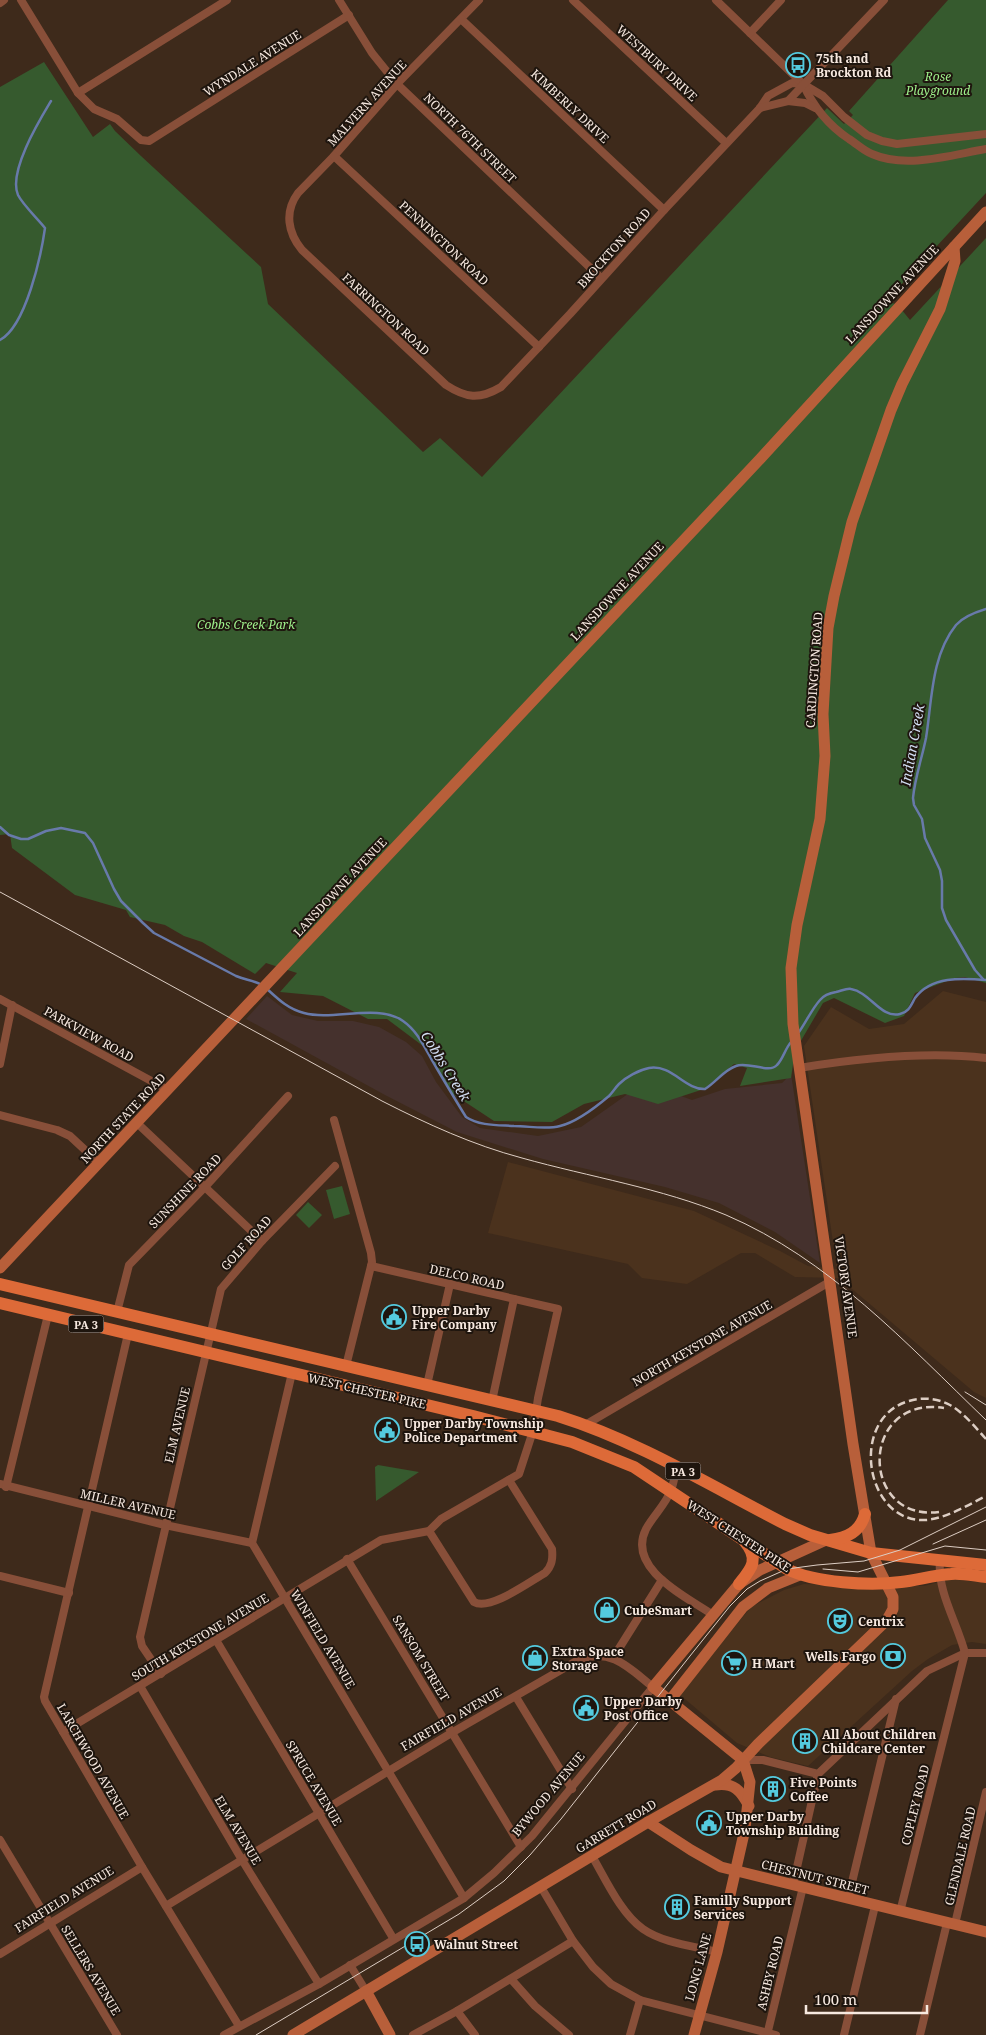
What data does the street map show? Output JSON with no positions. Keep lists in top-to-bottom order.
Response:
{
  "streets": {
    "main road": ["PA 3", "WEST CHESTER PIKE"],
    "street": [
      "WYNDALE AVENUE",
      "WESTBURY DRIVE",
      "MALVERN AVENUE",
      "KIMBERLY DRIVE",
      "NORTH 76TH STREET",
      "PENNINGTON ROAD",
      "BROCKTON ROAD",
      "LANSDOWNE AVENUE",
      "FARRINGTON ROAD",
      "CARDINGTON ROAD",
      "PARKVIEW ROAD",
      "NORTH STATE ROAD",
      "SUNSHINE ROAD",
      "GOLF ROAD",
      "DELCO ROAD",
      "VICTORY AVENUE",
      "NORTH KEYSTONE AVENUE",
      "ELM AVENUE",
      "MILLER AVENUE",
      "SOUTH KEYSTONE AVENUE",
      "WINFIELD AVENUE",
      "SANSOM STREET",
      "FAIRFIELD AVENUE",
      "LARCHWOOD AVENUE",
      "SPRUCE AVENUE",
      "BYWOOD AVENUE",
      "COPLEY ROAD",
      "GARRETT ROAD",
      "GLENDALE ROAD",
      "CHESTNUT STREET",
      "LONG LANE",
      "SELLERS AVENUE",
      "ASHBY ROAD"
    ]
  },
  "crossings": [
    ["WYNDALE AVENUE", "NORTH 76TH STREET"],
    ["WESTBURY DRIVE", "BROCKTON ROAD"],
    ["MALVERN AVENUE", "KIMBERLY DRIVE"],
    ["MALVERN AVENUE", "NORTH 76TH STREET"],
    ["MALVERN AVENUE", "PENNINGTON ROAD"],
    ["MALVERN AVENUE", "FARRINGTON ROAD"],
    ["KIMBERLY DRIVE", "BROCKTON ROAD"],
    ["NORTH 76TH STREET", "BROCKTON ROAD"],
    ["PENNINGTON ROAD", "BROCKTON ROAD"],
    ["BROCKTON ROAD", "FARRINGTON ROAD"],
    ["LANSDOWNE AVENUE", "CARDINGTON ROAD"],
    ["LANSDOWNE AVENUE", "NORTH STATE ROAD"],
    ["CARDINGTON ROAD", "VICTORY AVENUE"],
    ["PARKVIEW ROAD", "NORTH STATE ROAD"],
    ["SUNSHINE ROAD", "WEST CHESTER PIKE"],
    ["GOLF ROAD", "WEST CHESTER PIKE"],
    ["GOLF ROAD", "ELM AVENUE"],
    ["DELCO ROAD", "SOUTH KEYSTONE AVENUE"],
    ["VICTORY AVENUE", "NORTH KEYSTONE AVENUE"],
    ["VICTORY AVENUE", "WEST CHESTER PIKE"],
    ["VICTORY AVENUE", "GARRETT ROAD"],
    ["PA 3", "WEST CHESTER PIKE"],
    ["PA 3", "COPLEY ROAD"],
    ["NORTH KEYSTONE AVENUE", "WEST CHESTER PIKE"],
    ["WEST CHESTER PIKE", "ELM AVENUE"],
    ["WEST CHESTER PIKE", "SOUTH KEYSTONE AVENUE"],
    ["WEST CHESTER PIKE", "LARCHWOOD AVENUE"],
    ["WEST CHESTER PIKE", "BYWOOD AVENUE"],
    ["WEST CHESTER PIKE", "COPLEY ROAD"],
    ["WEST CHESTER PIKE", "GARRETT ROAD"],
    ["ELM AVENUE", "MILLER AVENUE"],
    ["ELM AVENUE", "SOUTH KEYSTONE AVENUE"],
    ["ELM AVENUE", "FAIRFIELD AVENUE"],
    ["ELM AVENUE", "BYWOOD AVENUE"],
    ["MILLER AVENUE", "WINFIELD AVENUE"],
    ["MILLER AVENUE", "LARCHWOOD AVENUE"],
    ["SOUTH KEYSTONE AVENUE", "WINFIELD AVENUE"],
    ["SOUTH KEYSTONE AVENUE", "SANSOM STREET"],
    ["SOUTH KEYSTONE AVENUE", "LARCHWOOD AVENUE"],
    ["SOUTH KEYSTONE AVENUE", "SPRUCE AVENUE"],
    ["WINFIELD AVENUE", "FAIRFIELD AVENUE"],
    ["WINFIELD AVENUE", "BYWOOD AVENUE"],
    ["SANSOM STREET", "FAIRFIELD AVENUE"],
    ["SANSOM STREET", "BYWOOD AVENUE"],
    ["FAIRFIELD AVENUE", "LARCHWOOD AVENUE"],
    ["FAIRFIELD AVENUE", "SPRUCE AVENUE"],
    ["FAIRFIELD AVENUE", "SELLERS AVENUE"],
    ["LARCHWOOD AVENUE", "BYWOOD AVENUE"],
    ["SPRUCE AVENUE", "BYWOOD AVENUE"],
    ["COPLEY ROAD", "CHESTNUT STREET"],
    ["GARRETT ROAD", "CHESTNUT STREET"],
    ["GARRETT ROAD", "LONG LANE"],
    ["GLENDALE ROAD", "CHESTNUT STREET"],
    ["CHESTNUT STREET", "LONG LANE"],
    ["CHESTNUT STREET", "ASHBY ROAD"]
  ],
  "water": ["Indian Creek", "Cobbs Creek"],
  "parks": ["Rose Playground", "Cobbs Creek Park"],
  "places": {
    "bus stop": ["75th and Brockton Rd", "Walnut Street"],
    "public building": [
      "Upper Darby Fire Company",
      "Upper Darby Township Police Department",
      "Upper Darby Post Office",
      "Upper Darby Township Building"
    ],
    "shop": ["CubeSmart", "Extra Space Storage"],
    "theatre": ["Centrix"],
    "bank": ["Wells Fargo"],
    "supermarket": ["H Mart"],
    "building": ["All About Children Childcare Center", "Five Points Coffee", "Familly Support Services"]
  },
  "scale_bar": "100 m"
}
